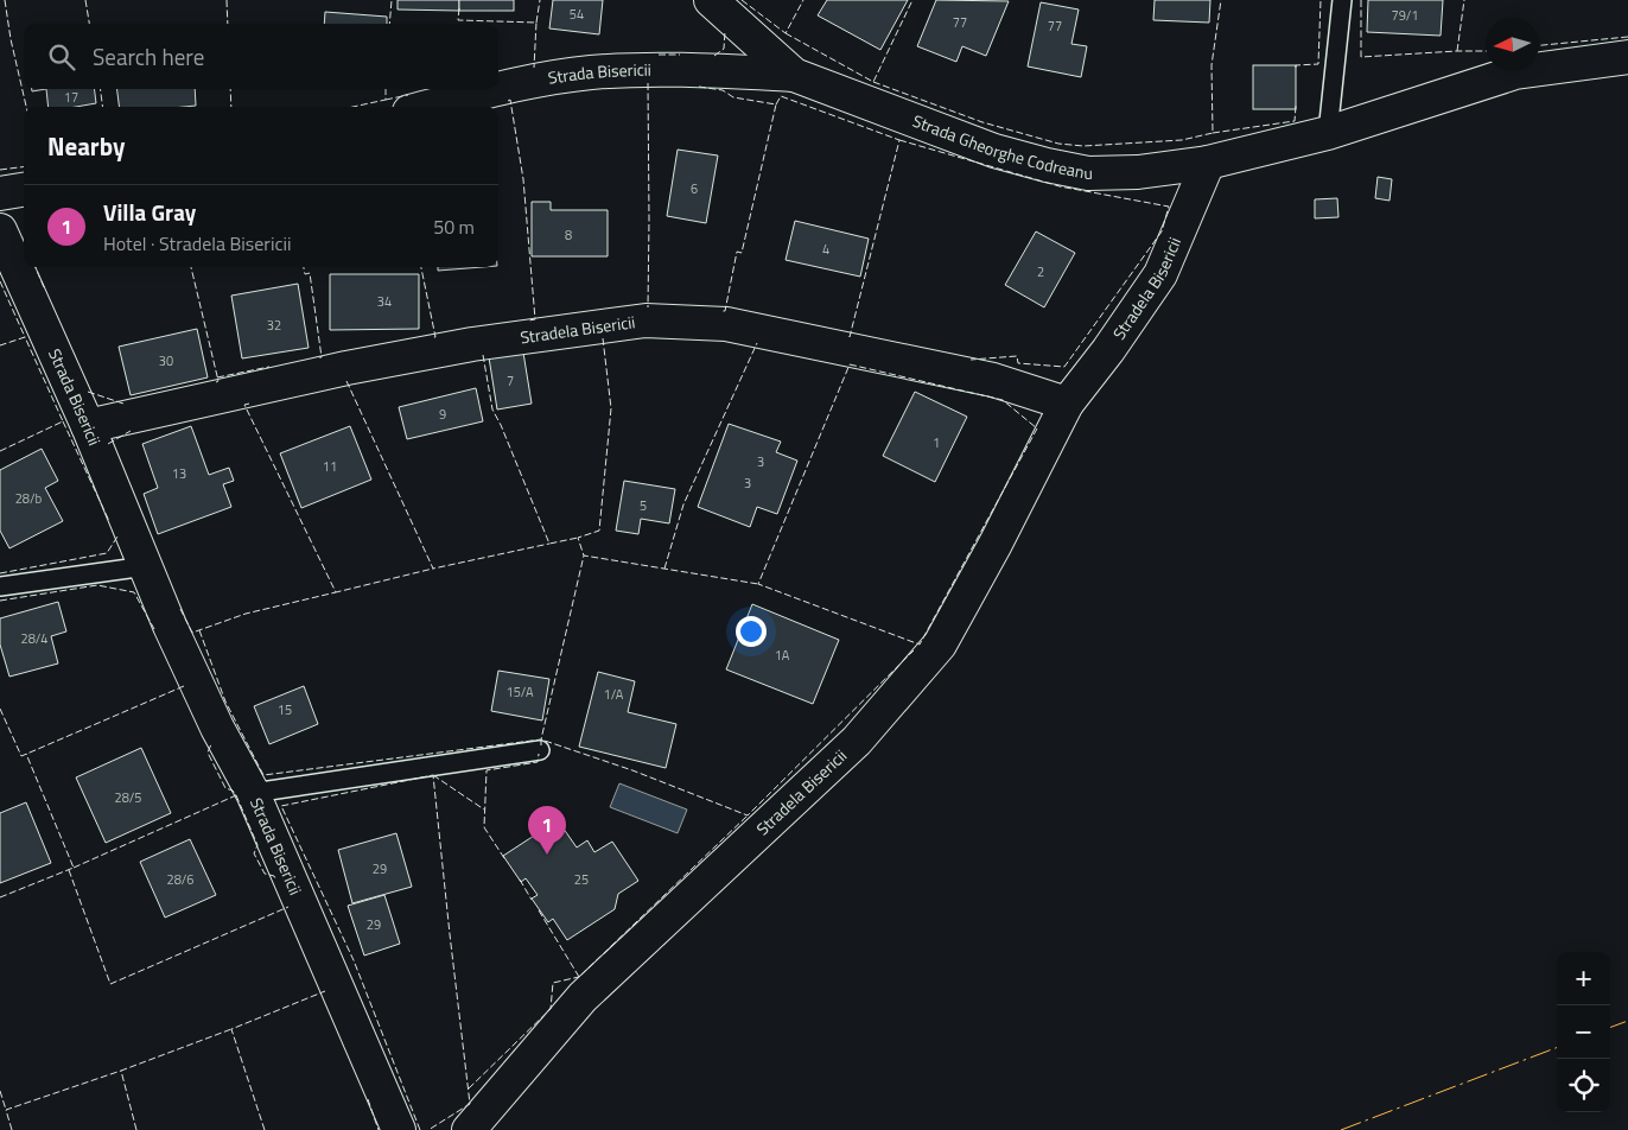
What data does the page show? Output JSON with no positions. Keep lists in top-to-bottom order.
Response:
{
  "streets": {
    "street": ["Strada Bisericii", "Strada Gheorghe Codreanu", "Stradela Bisericii"]
  },
  "crossings": [
    ["Strada Bisericii", "Strada Gheorghe Codreanu"],
    ["Strada Bisericii", "Stradela Bisericii"],
    ["Strada Gheorghe Codreanu", "Stradela Bisericii"]
  ],
  "house_numbers": [
    "54",
    "79/1",
    "77",
    "77",
    "17",
    "6",
    "8",
    "4",
    "2",
    "34",
    "32",
    "30",
    "7",
    "9",
    "1",
    "3",
    "11",
    "13",
    "3",
    "28/b",
    "5",
    "28/4",
    "1A",
    "15/A",
    "1/A",
    "15",
    "28/5",
    "29",
    "28/6",
    "25",
    "29"
  ],
  "north": "left",
  "page": {
    "search": "Search here",
    "heading": "Nearby",
    "list": [
      {
        "mark": "1",
        "name": "Villa Gray",
        "note": "Hotel · Stradela Bisericii",
        "value": "50 m"
      }
    ],
    "pins": "1",
    "map_buttons": ["+", "−"]
  }
}
